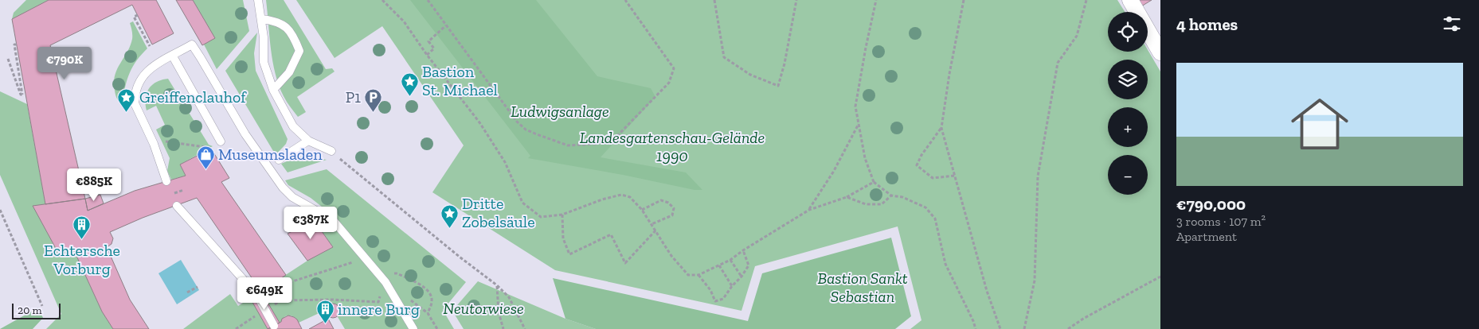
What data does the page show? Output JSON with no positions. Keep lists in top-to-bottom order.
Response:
{
  "parks": [
    "Ludwigsanlage",
    "Landesgartenschau-Gelände 1990",
    "Bastion Sankt Sebastian",
    "Neutorwiese"
  ],
  "places": {
    "place": ["Bastion St. Michael", "Greiffenclauhof", "Dritte Zobelsäule"],
    "parking": ["P1"],
    "shop": ["Museumsladen"],
    "building": ["Echtersche Vorburg", "innere Burg"]
  },
  "scale_bar": "20 m",
  "page": {
    "heading": "4 homes",
    "map_buttons": ["+", "−"],
    "price": [
      "€790K",
      "€885K",
      "€387K",
      "€649K"
    ],
    "list": [
      {
        "name": "€790,000",
        "note": "3 rooms · 107 m² · Apartment"
      }
    ],
    "scale": "20 m"
  }
}
